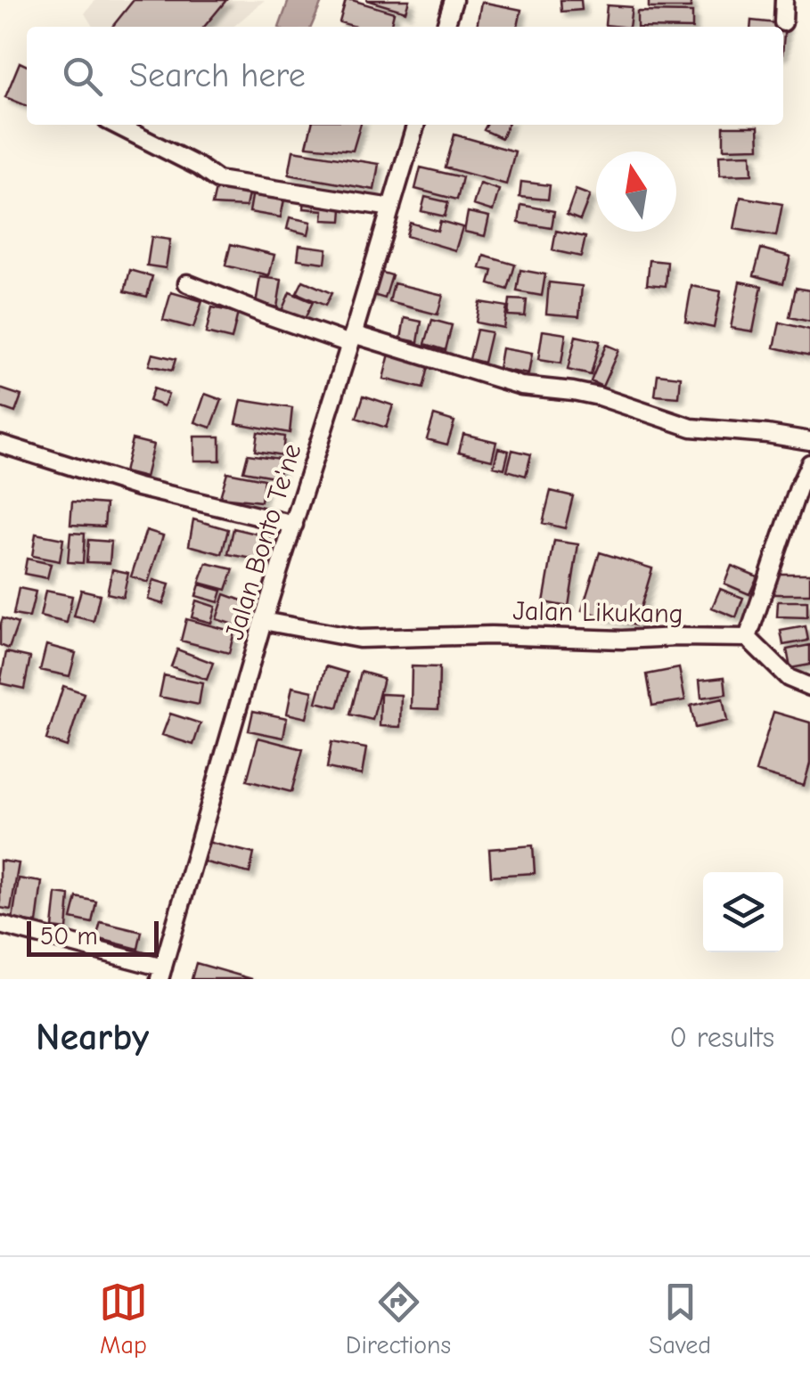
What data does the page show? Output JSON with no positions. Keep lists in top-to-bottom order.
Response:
{
  "streets": {
    "street": ["Jalan Bonto Te'ne", "Jalan Likukang"]
  },
  "crossings": [
    ["Jalan Bonto Te'ne", "Jalan Likukang"]
  ],
  "scale_bar": "50 m",
  "north": "top",
  "page": {
    "search": "Search here",
    "scale": "50 m",
    "heading": ["Nearby", "0 results"],
    "nav": ["Map", "Directions", "Saved"]
  }
}
